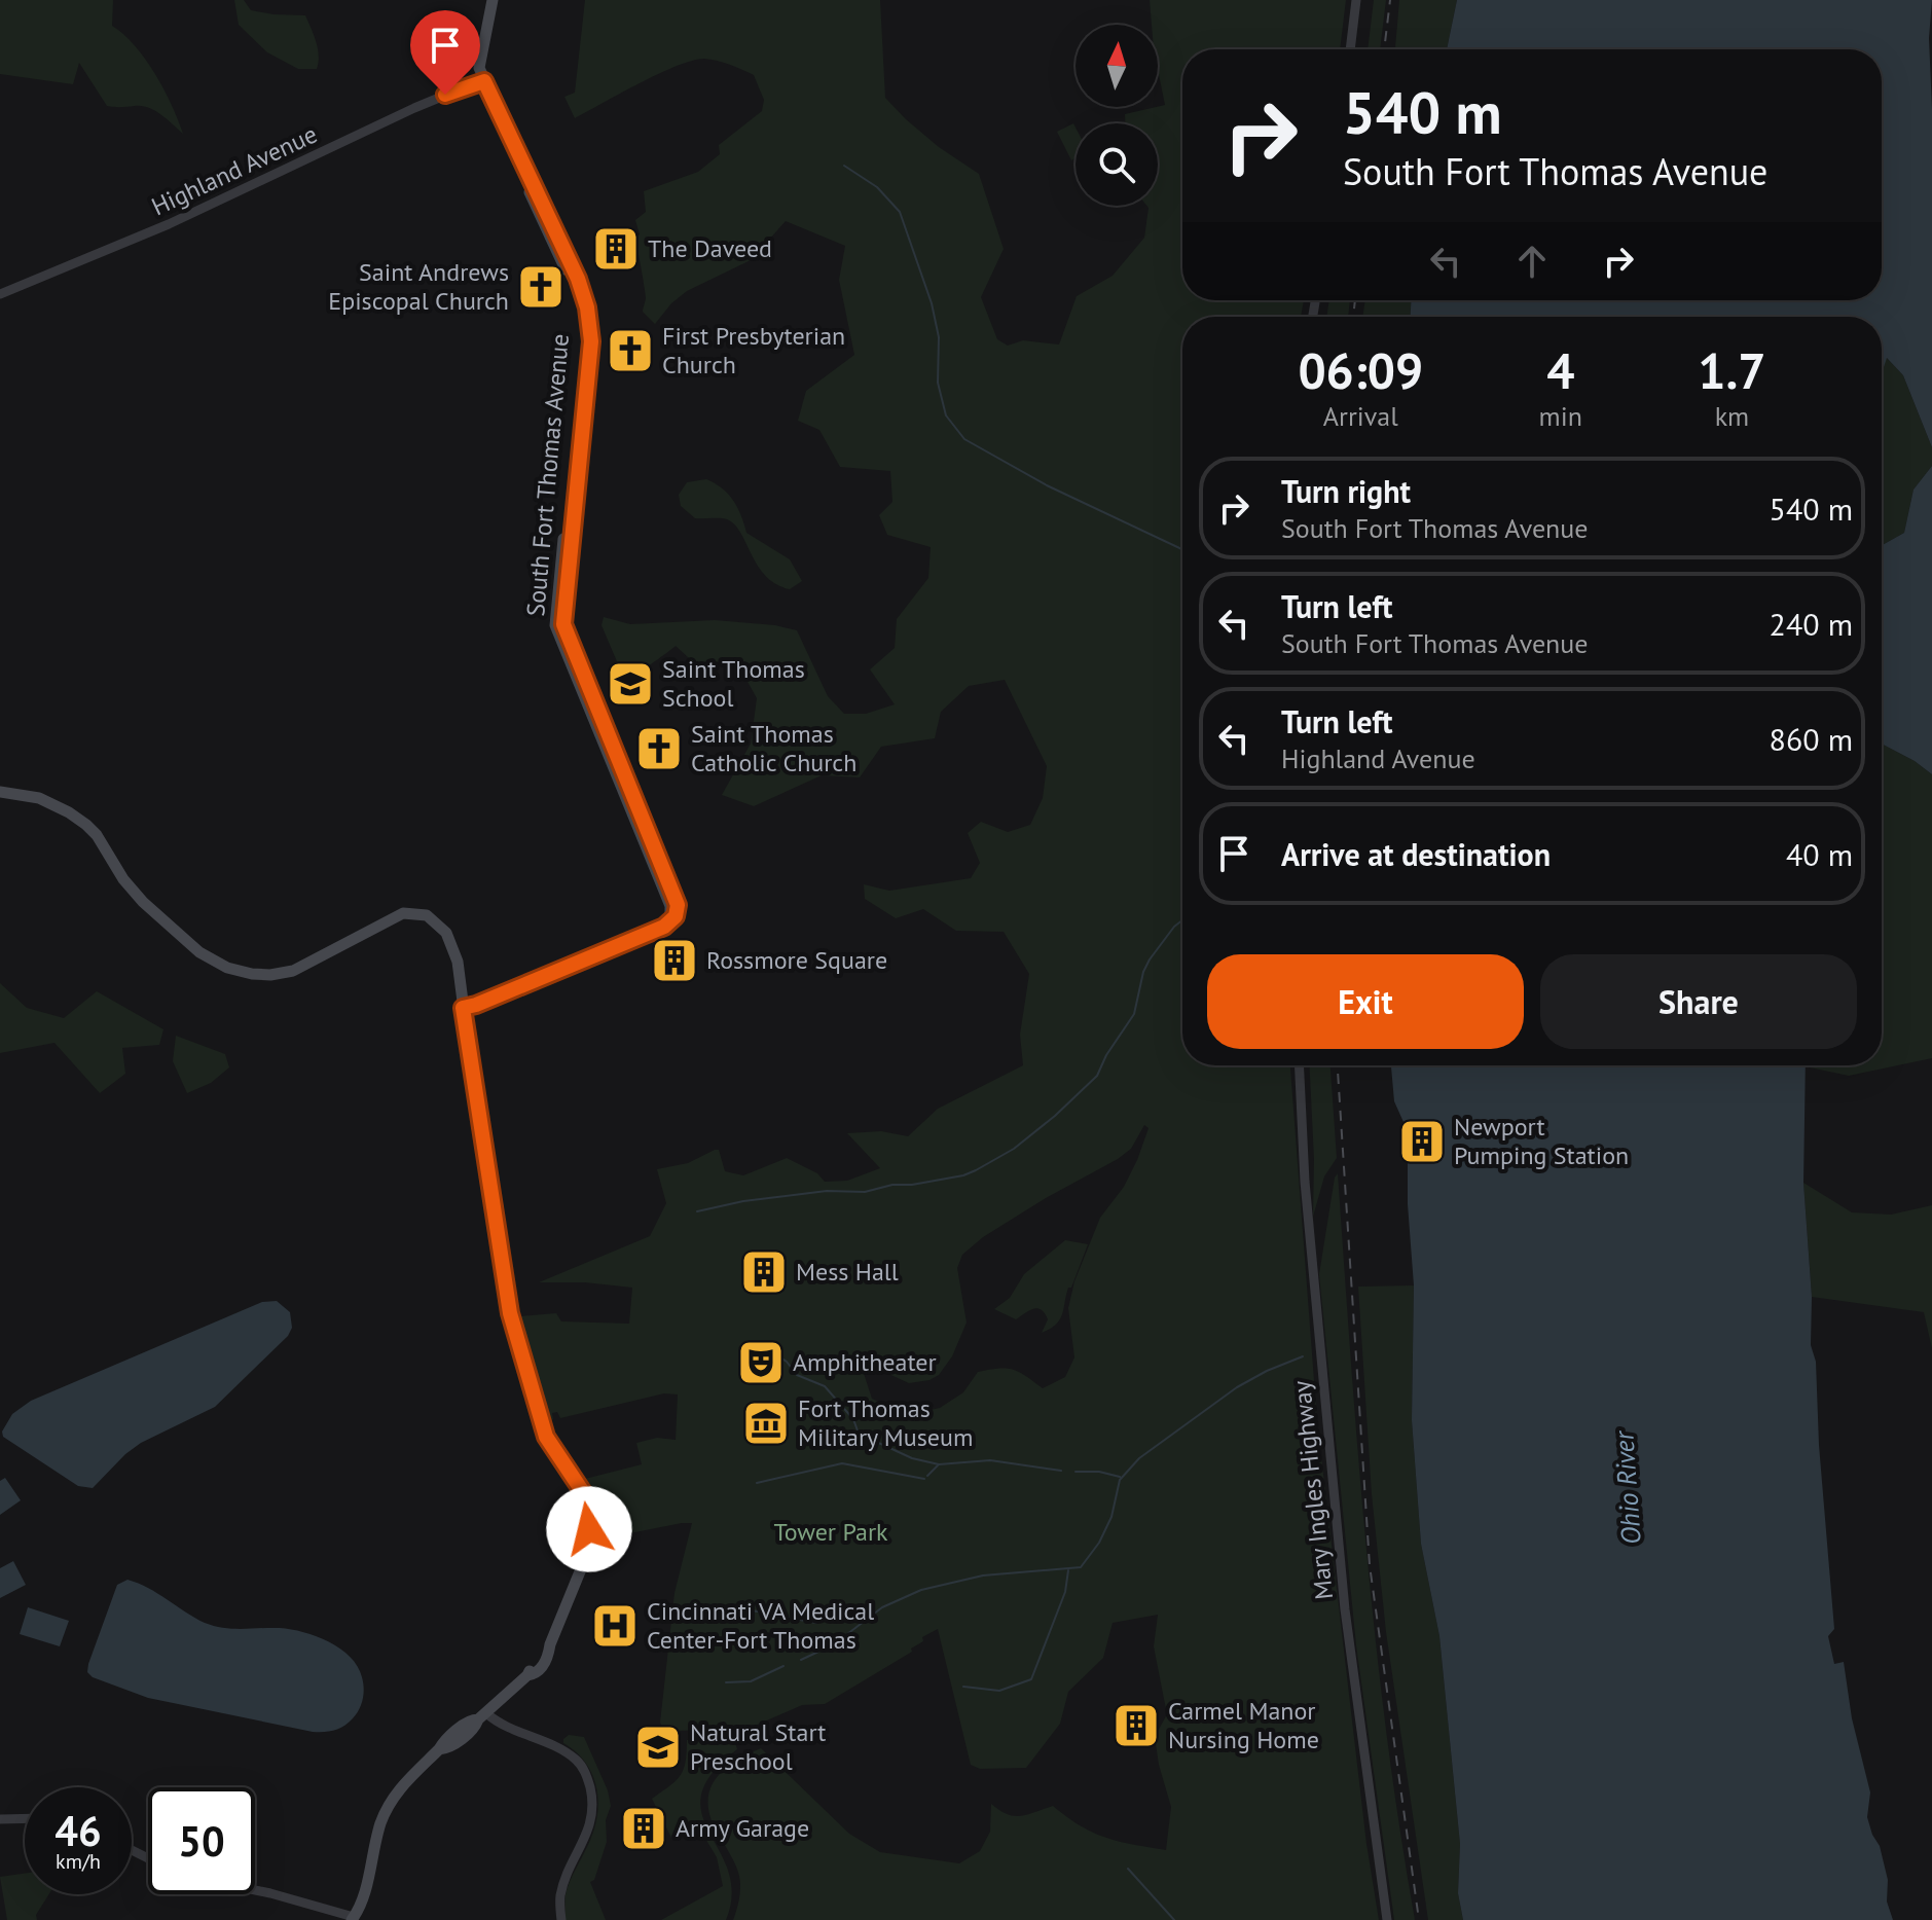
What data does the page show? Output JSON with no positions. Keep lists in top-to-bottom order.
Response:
{
  "streets": {
    "main road": ["South Fort Thomas Avenue"],
    "street": ["Highland Avenue", "Mary Ingles Highway"]
  },
  "crossings": [
    ["Highland Avenue", "South Fort Thomas Avenue"]
  ],
  "water": ["Ohio River"],
  "parks": ["Tower Park"],
  "places": {
    "building": [
      "The Daveed",
      "Rossmore Square",
      "Newport Pumping Station",
      "Mess Hall",
      "Carmel Manor Nursing Home",
      "Army Garage"
    ],
    "church": ["Saint Andrews Episcopal Church", "First Presbyterian Church", "Saint Thomas Catholic Church"],
    "school or university": ["Saint Thomas School", "Natural Start Preschool"],
    "theatre": ["Amphitheater"],
    "museum": ["Fort Thomas Military Museum"],
    "hospital": ["Cincinnati VA Medical Center-Fort Thomas"]
  },
  "north": "top",
  "page": {
    "turn": ["540 m", "South Fort Thomas Avenue"],
    "eta": [
      "06:09",
      "Arrival",
      "4",
      "min",
      "1.7",
      "km"
    ],
    "list": [
      {
        "name": "Turn right",
        "note": "South Fort Thomas Avenue",
        "value": "540 m"
      },
      {
        "name": "Turn left",
        "note": "South Fort Thomas Avenue",
        "value": "240 m"
      },
      {
        "name": "Turn left",
        "note": "Highland Avenue",
        "value": "860 m"
      },
      {
        "name": "Arrive at destination",
        "value": "40 m"
      }
    ],
    "buttons": ["Exit", "Share"],
    "speed": "46 km/h",
    "limit": "50"
  }
}
